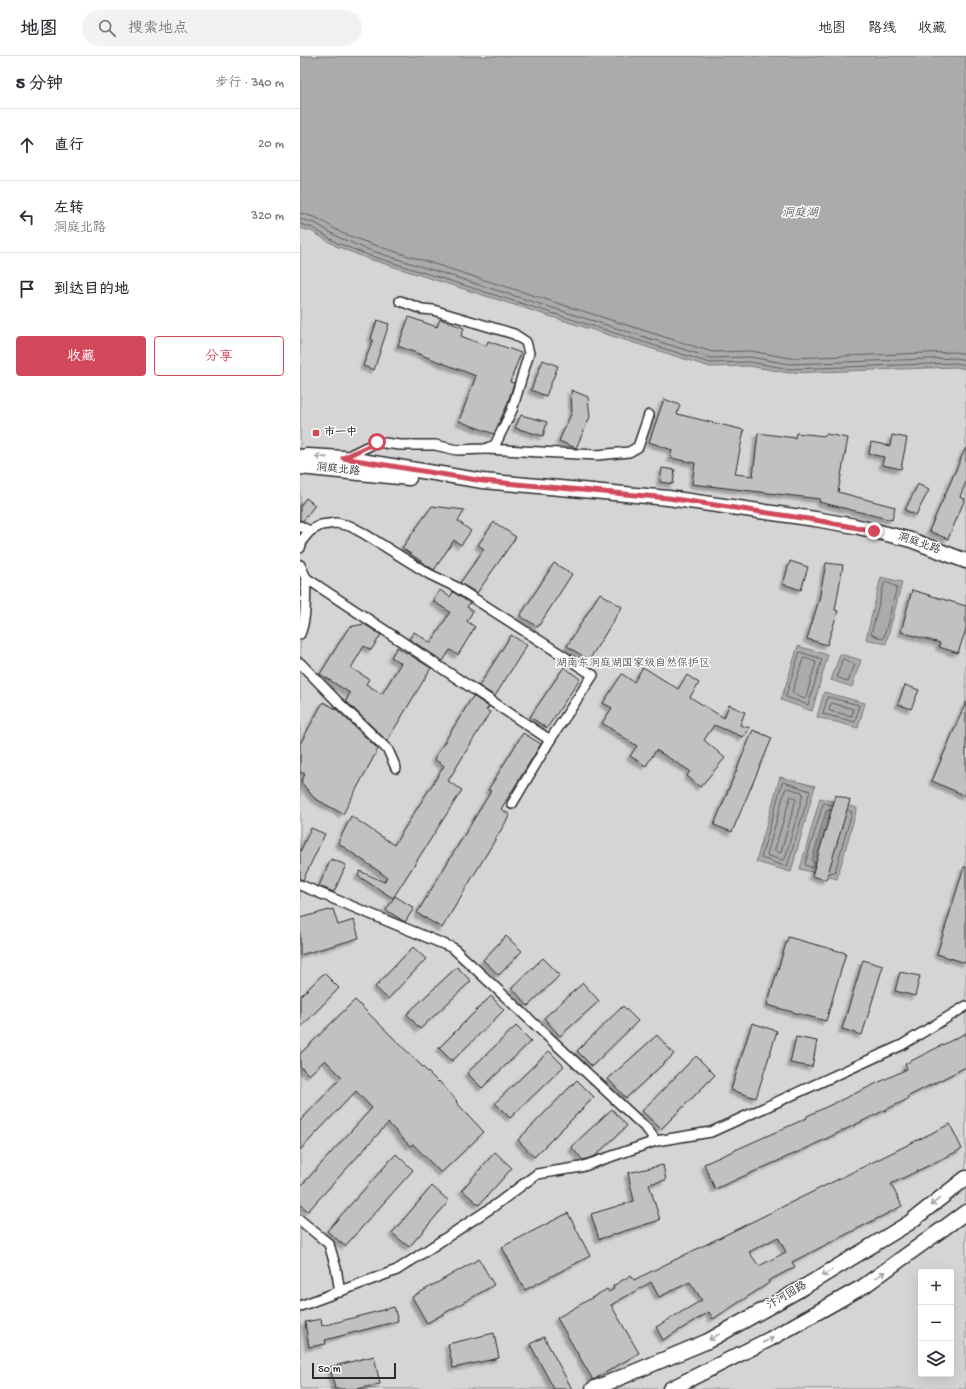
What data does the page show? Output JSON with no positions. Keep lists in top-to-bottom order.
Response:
{
  "streets": {
    "main road": ["洞庭北路", "汴河园路"]
  },
  "water": ["洞庭湖"],
  "parks": ["湖南东洞庭湖国家级自然保护区"],
  "places": {
    "transit": ["市一中"]
  },
  "scale_bar": "50 m",
  "page": {
    "header": "地图",
    "search": "搜索地点",
    "nav": ["地图", "路线", "收藏"],
    "heading": ["5 分钟", "步行 · 340 m"],
    "list": [
      ["直行", "20 m"],
      ["左转", "洞庭北路", "320 m"],
      "到达目的地"
    ],
    "buttons": ["收藏", "分享"],
    "map_buttons": ["+", "−"],
    "scale": "50 m"
  }
}
